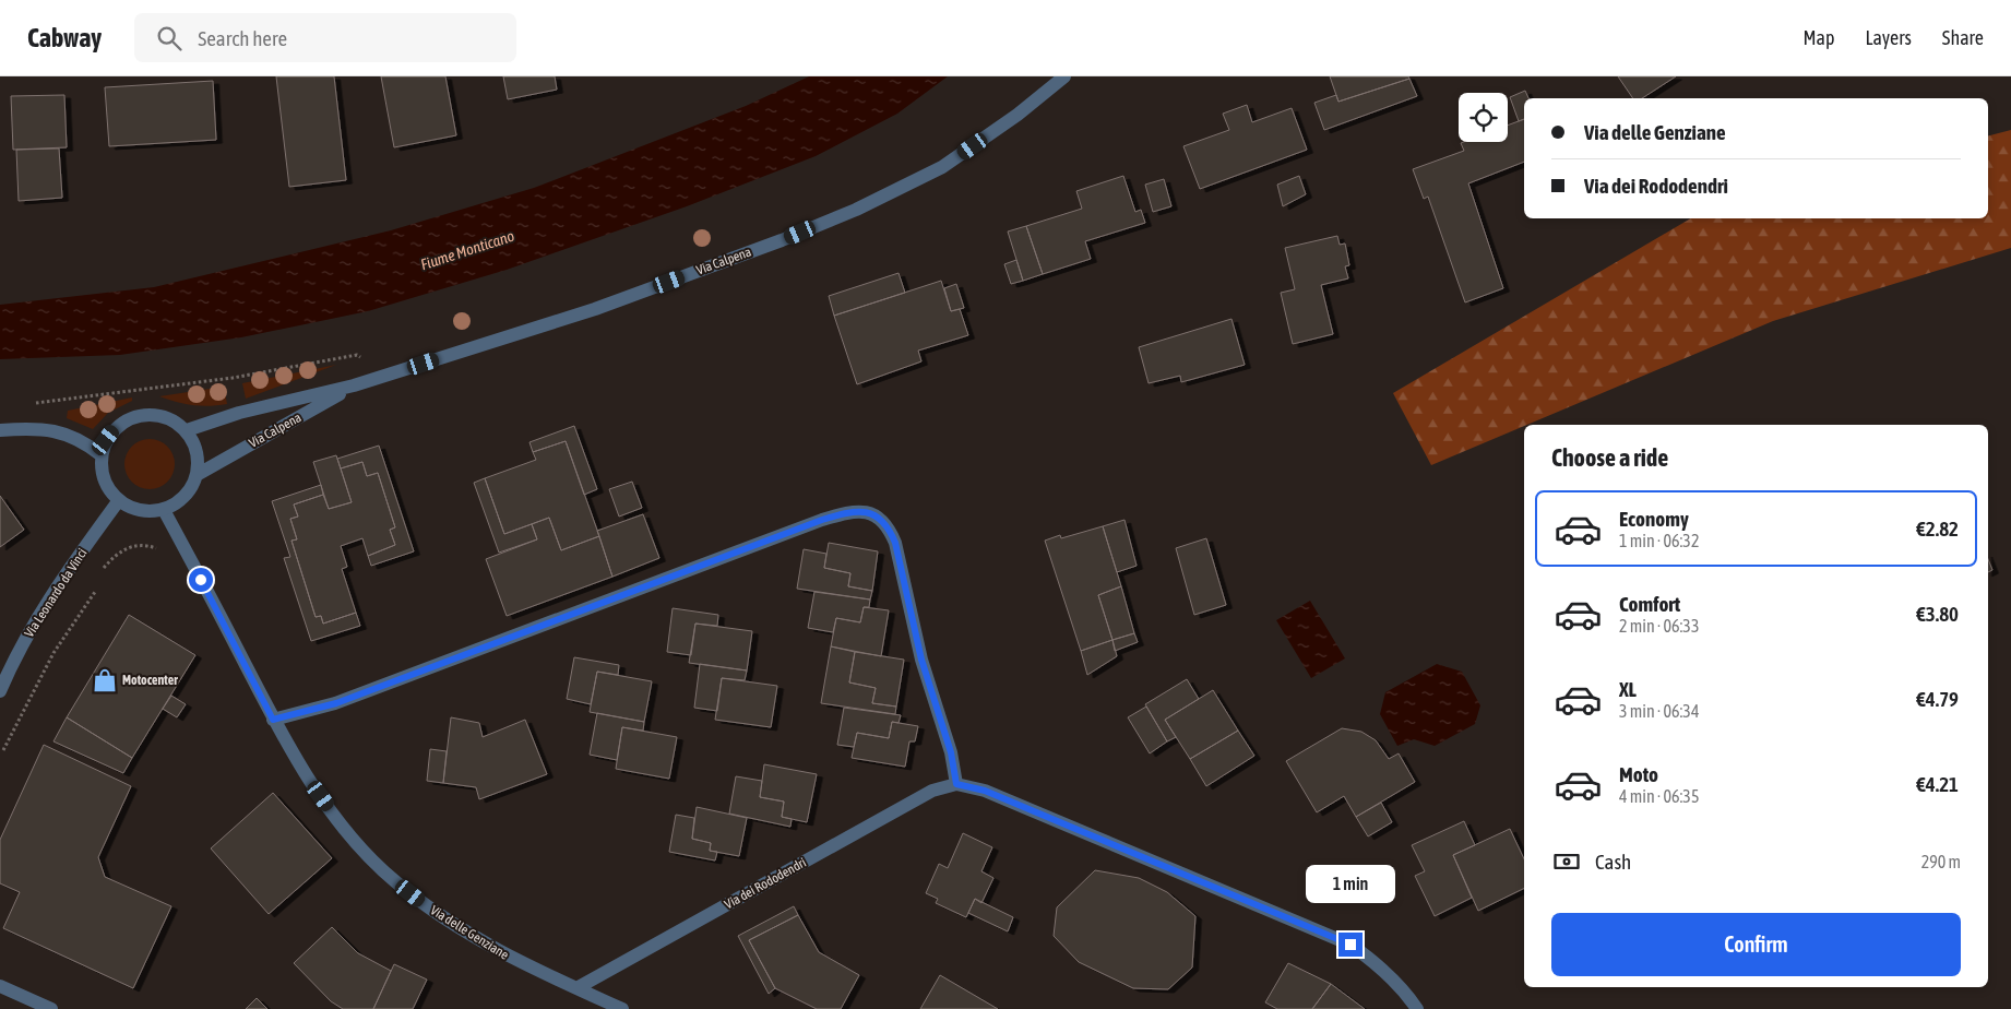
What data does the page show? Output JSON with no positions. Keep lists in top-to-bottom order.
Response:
{
  "streets": {
    "street": [
      "Via Calpena",
      "Via Leonardo da Vinci",
      "Via dei Rododendri",
      "Via delle Genziane"
    ]
  },
  "crossings": [
    ["Via Calpena", "Via Leonardo da Vinci"],
    ["Via Calpena", "Via delle Genziane"],
    ["Via Leonardo da Vinci", "Via delle Genziane"],
    ["Via dei Rododendri", "Via delle Genziane"]
  ],
  "water": ["Fiume Monticano"],
  "places": {
    "shop": ["Motocenter"]
  },
  "page": {
    "header": "Cabway",
    "search": "Search here",
    "nav": ["Map", "Layers", "Share"],
    "banner": ["Via delle Genziane", "Via dei Rododendri"],
    "heading": "Choose a ride",
    "list": [
      {
        "name": "Economy",
        "note": "1 min · 06:32",
        "value": "€2.82"
      },
      {
        "name": "Comfort",
        "note": "2 min · 06:33",
        "value": "€3.80"
      },
      {
        "name": "XL",
        "note": "3 min · 06:34",
        "value": "€4.79"
      },
      {
        "name": "Moto",
        "note": "4 min · 06:35",
        "value": "€4.21"
      }
    ],
    "pay": ["Cash", "290 m"],
    "bubble": "1 min",
    "buttons": "Confirm"
  }
}
